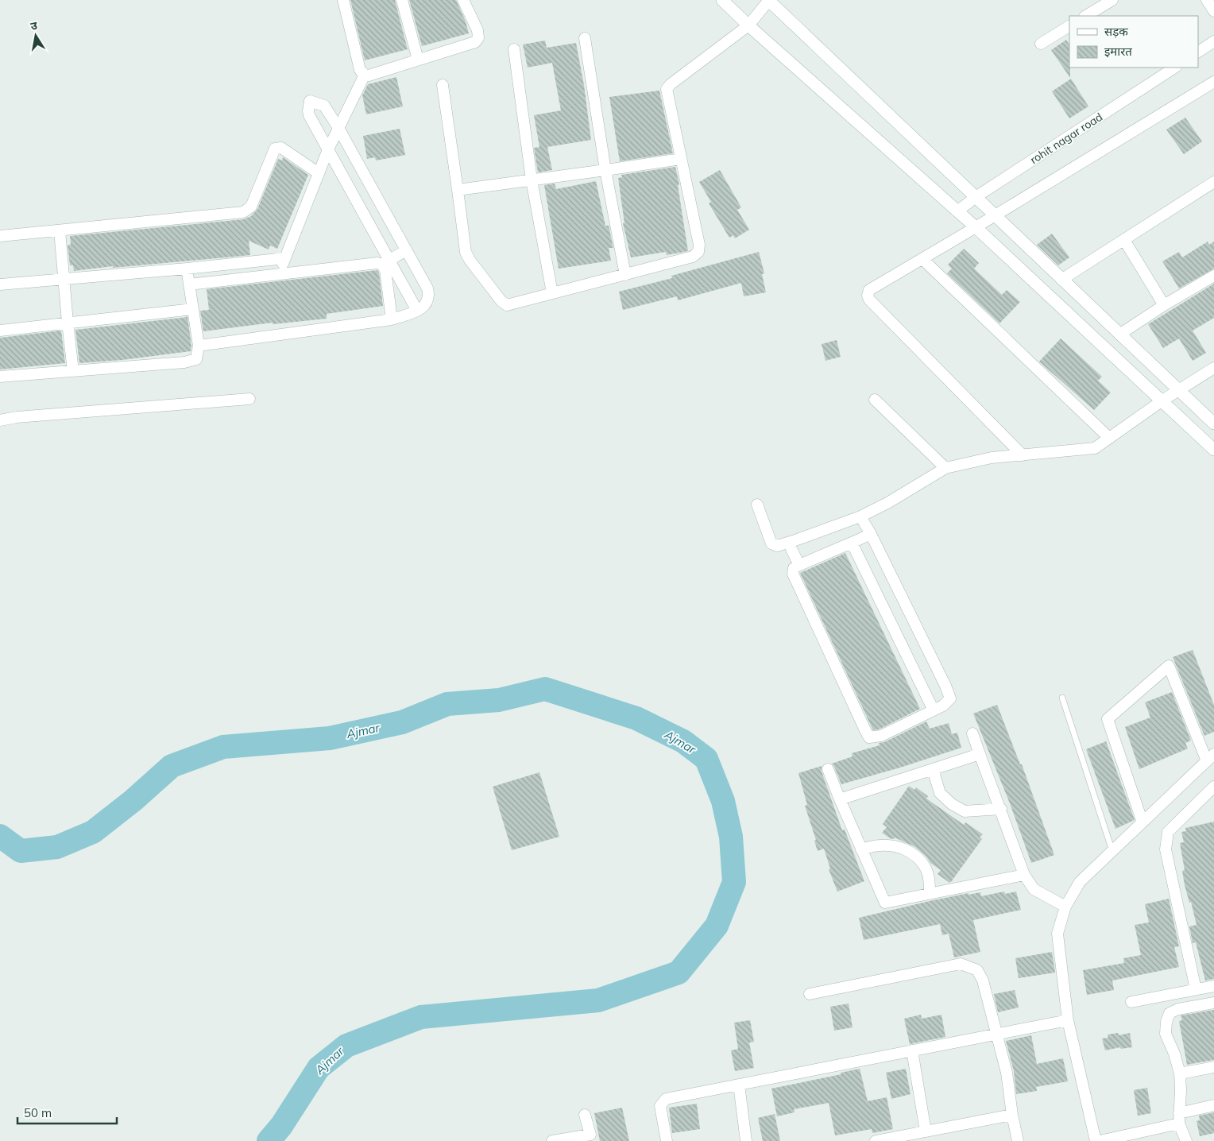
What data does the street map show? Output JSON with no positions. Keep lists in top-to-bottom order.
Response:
{
  "streets": {
    "street": ["rohit nagar road"]
  },
  "water": ["Ajmar"],
  "legend": ["सड़क", "इमारत"],
  "scale_bar": "50 m",
  "north": "top"
}
